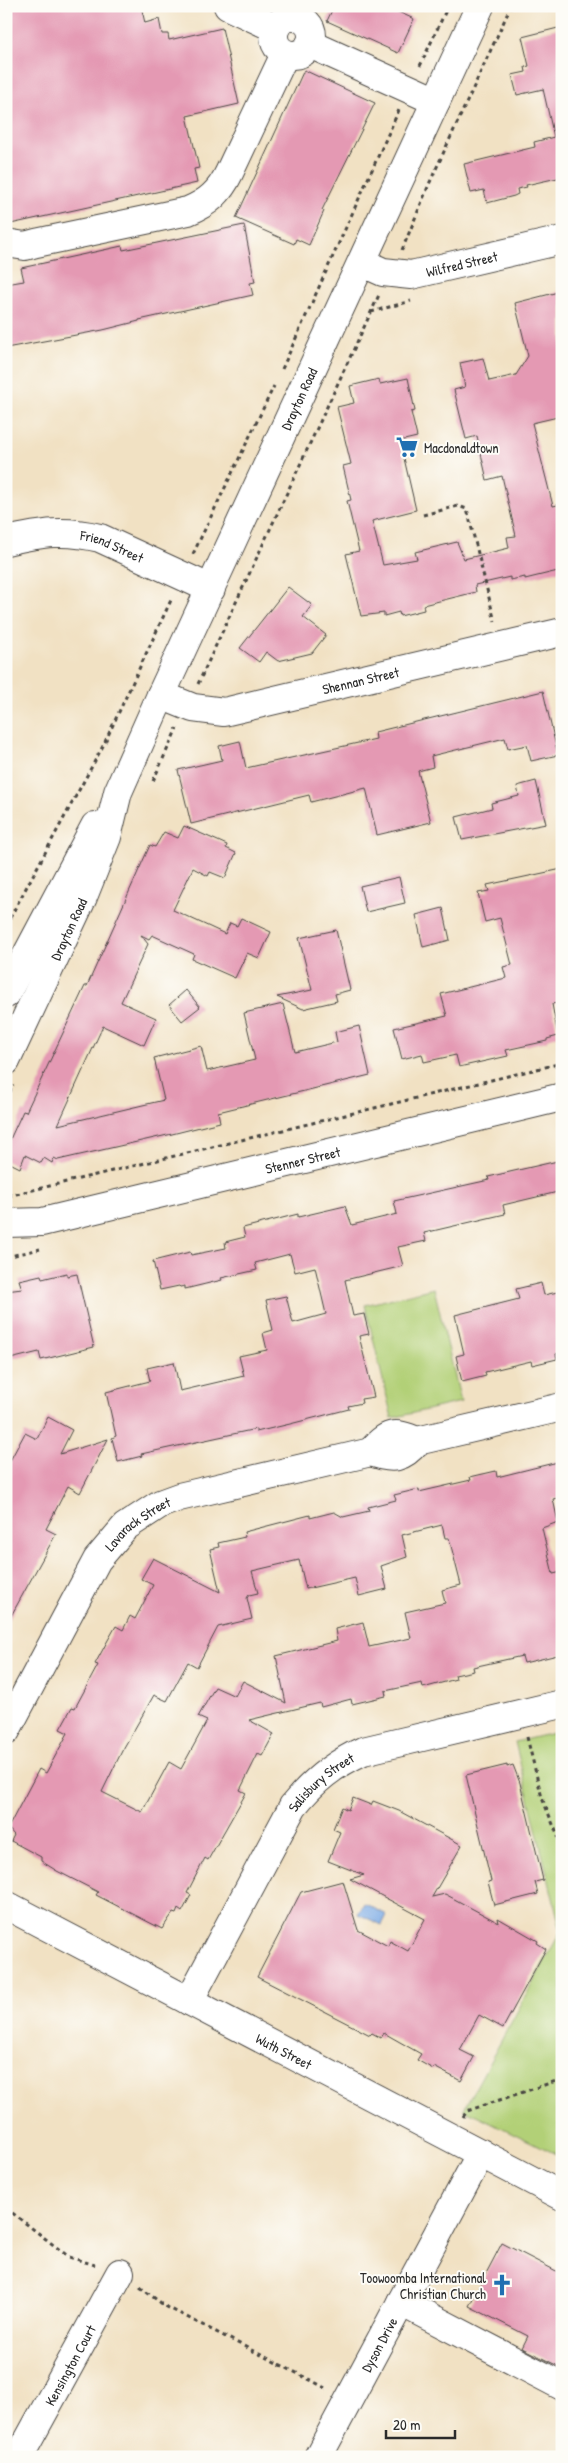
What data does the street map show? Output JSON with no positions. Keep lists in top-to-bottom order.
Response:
{
  "streets": {
    "street": [
      "Wilfred Street",
      "Drayton Road",
      "Friend Street",
      "Shennan Street",
      "Stenner Street",
      "Lavarack Street",
      "Salisbury Street",
      "Wuth Street",
      "Dyson Drive",
      "Kensington Court"
    ]
  },
  "crossings": [
    ["Wilfred Street", "Drayton Road"],
    ["Drayton Road", "Friend Street"],
    ["Drayton Road", "Shennan Street"],
    ["Salisbury Street", "Wuth Street"],
    ["Wuth Street", "Dyson Drive"]
  ],
  "places": {
    "supermarket": ["Macdonaldtown"],
    "church": ["Toowoomba International Christian Church"]
  },
  "scale_bar": "20 m"
}
